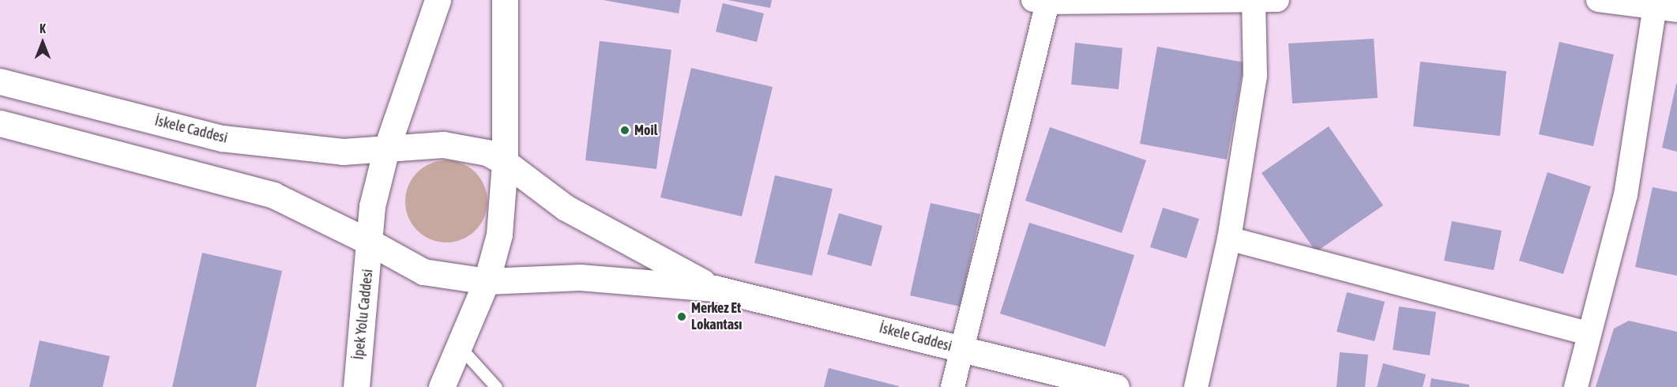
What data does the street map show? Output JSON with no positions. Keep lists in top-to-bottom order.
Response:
{
  "streets": {
    "main road": ["İskele Caddesi", "İpek Yolu Caddesi"]
  },
  "crossings": [
    ["İskele Caddesi", "İpek Yolu Caddesi"]
  ],
  "places": ["Moil", "Merkez Et Lokantası"],
  "north": "top"
}
